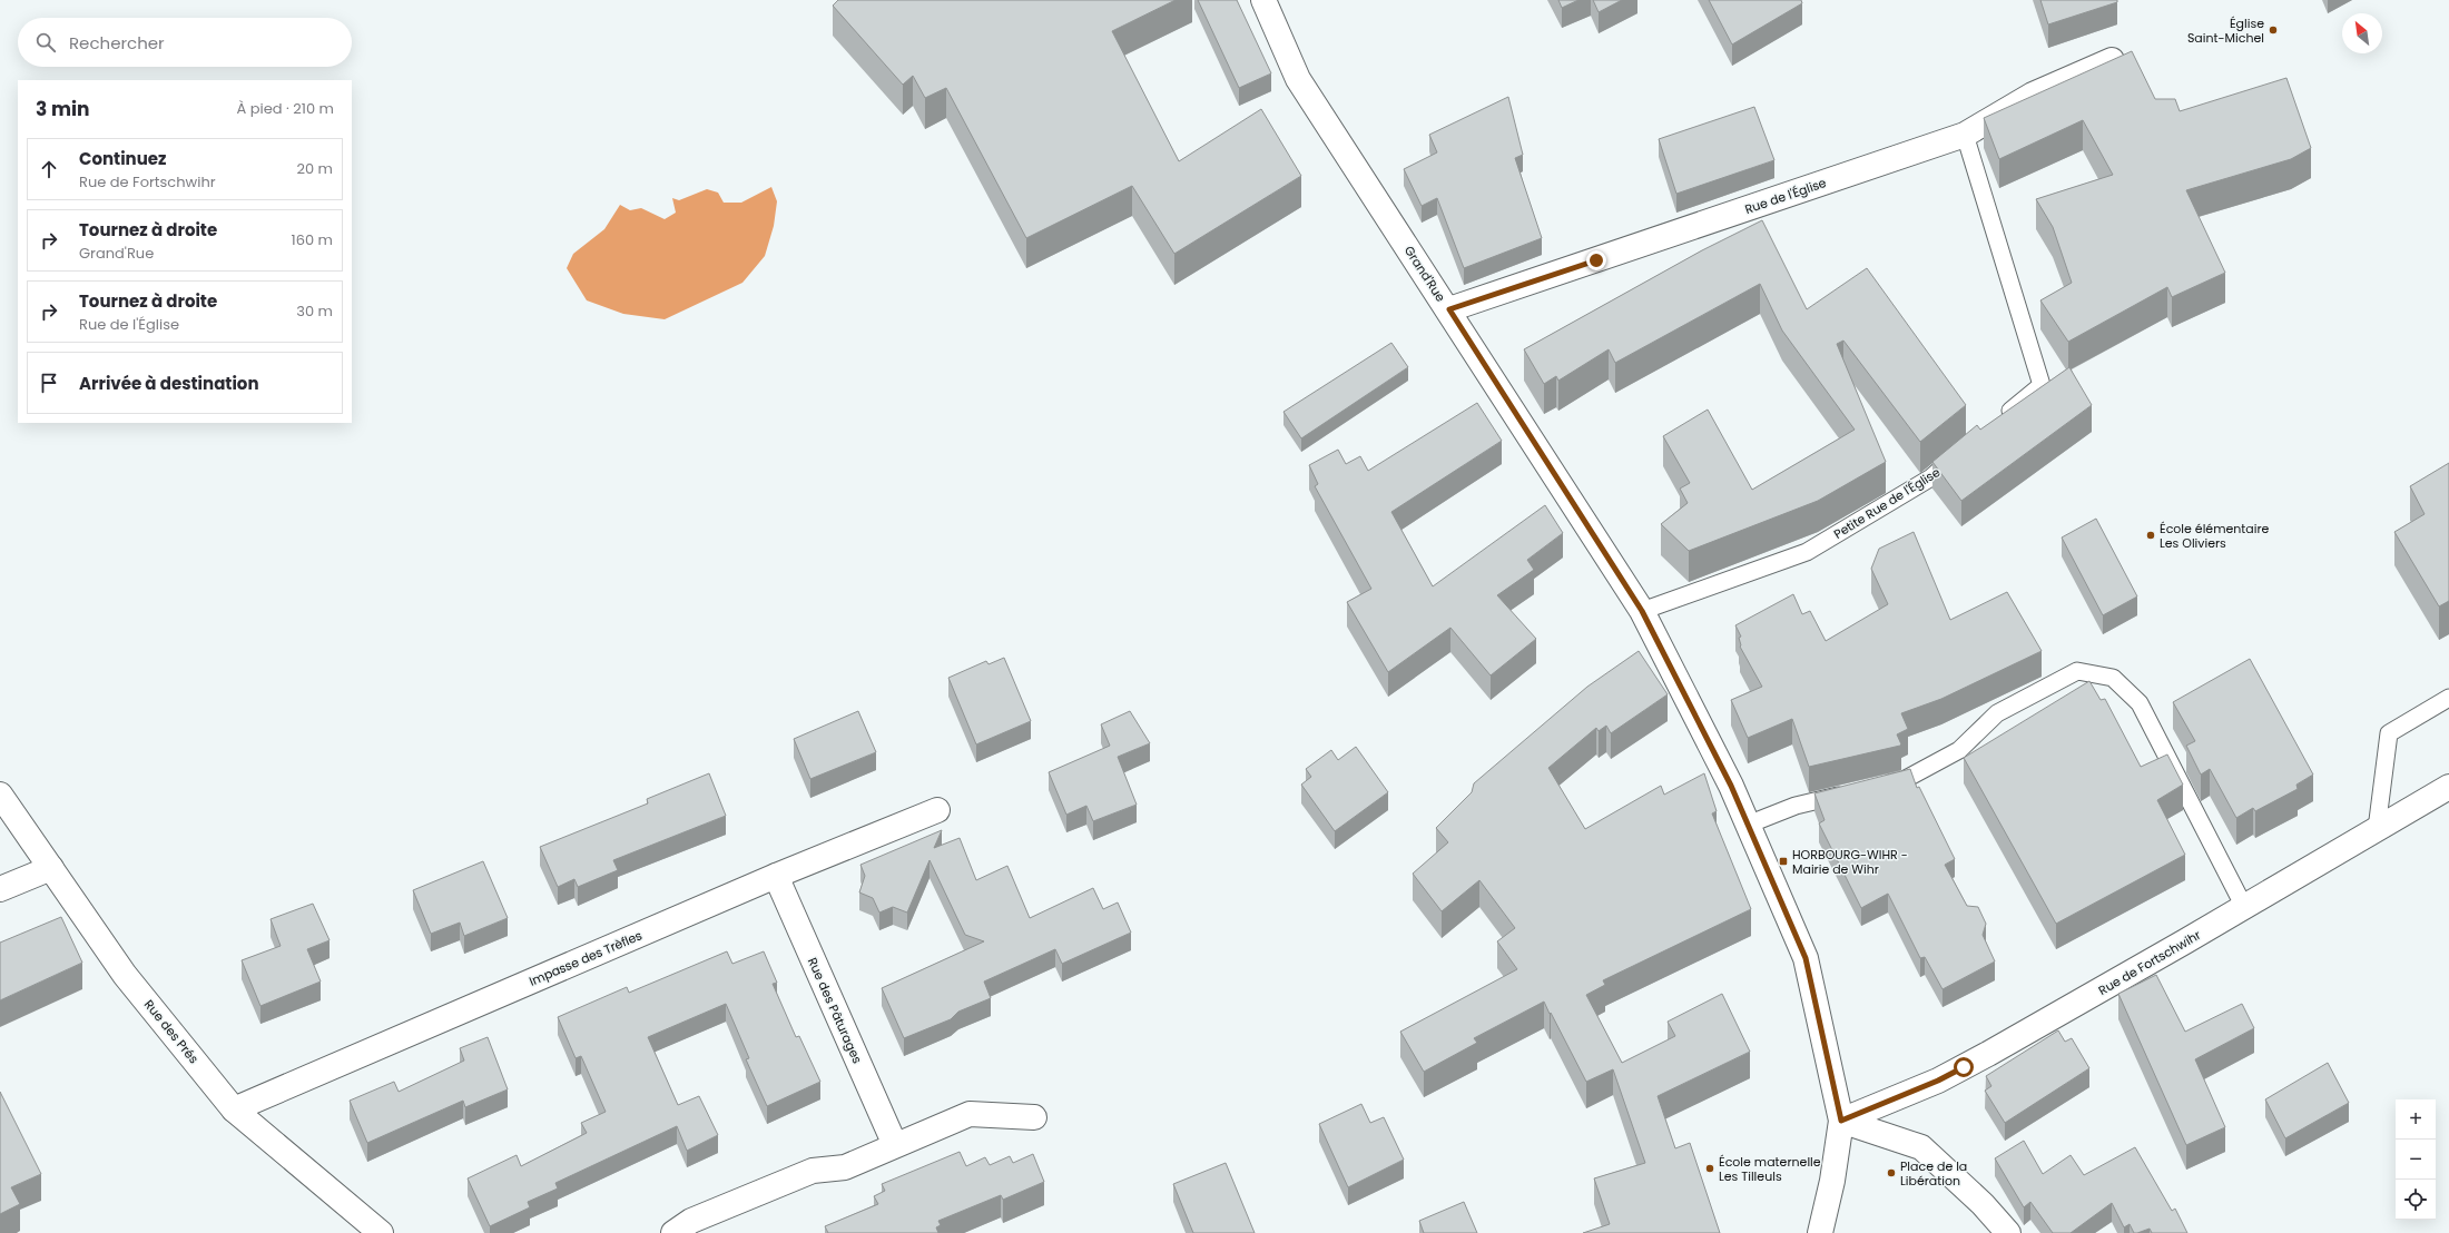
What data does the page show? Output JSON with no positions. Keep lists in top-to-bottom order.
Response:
{
  "streets": {
    "street": [
      "Rue de l'Église",
      "Grand'Rue",
      "Impasse des Trèfles",
      "Rue de Fortschwihr",
      "Rue des Pâturages",
      "Rue des Prés"
    ],
    "lane": ["Petite Rue de l'Église"]
  },
  "crossings": [
    ["Rue de l'Église", "Grand'Rue"],
    ["Grand'Rue", "Petite Rue de l'Église"],
    ["Grand'Rue", "Rue de Fortschwihr"],
    ["Impasse des Trèfles", "Rue des Pâturages"],
    ["Impasse des Trèfles", "Rue des Prés"]
  ],
  "places": {
    "other": [
      "Église Saint-Michel",
      "École élémentaire Les Oliviers",
      "École maternelle Les Tilleuls",
      "Place de la Libération"
    ],
    "transit": ["HORBOURG-WIHR - Mairie de Wihr"]
  },
  "north": "top left",
  "page": {
    "search": "Rechercher",
    "heading": ["3 min", "À pied · 210 m"],
    "list": [
      ["Continuez", "Rue de Fortschwihr", "20 m"],
      ["Tournez à droite", "Grand'Rue", "160 m"],
      ["Tournez à droite", "Rue de l'Église", "30 m"],
      "Arrivée à destination"
    ],
    "map_buttons": ["+", "−"]
  }
}
